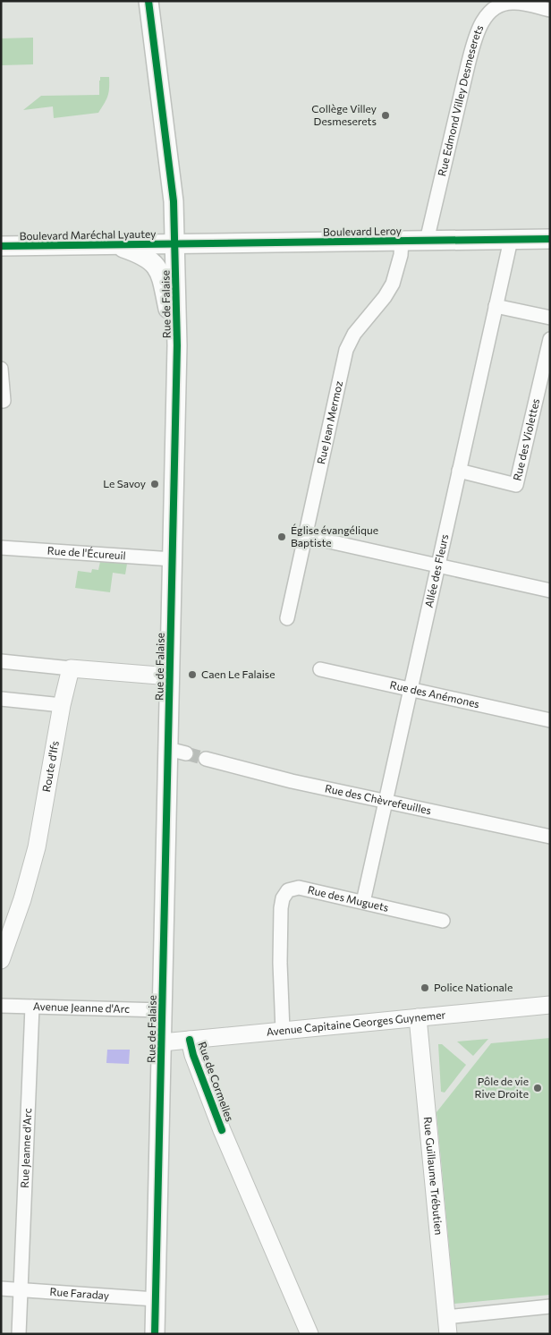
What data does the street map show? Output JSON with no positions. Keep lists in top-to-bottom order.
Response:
{
  "streets": {
    "main road": ["Boulevard Leroy", "Boulevard Maréchal Lyautey", "Rue de Falaise"],
    "street": [
      "Rue Edmond Villey Desmeserets",
      "Rue Jean Mermoz",
      "Rue des Violettes",
      "Rue de l'Écureuil",
      "Allée des Fleurs",
      "Rue des Anémones",
      "Route d'Ifs",
      "Rue des Chèvrefeuilles",
      "Rue des Muguets",
      "Avenue Jeanne d'Arc",
      "Avenue Capitaine Georges Guynemer",
      "Rue de Cormelles",
      "Rue Jeanne d'Arc",
      "Rue Guillaume Trébutien",
      "Rue Faraday"
    ]
  },
  "crossings": [
    ["Rue Edmond Villey Desmeserets", "Boulevard Leroy"],
    ["Boulevard Leroy", "Boulevard Maréchal Lyautey"],
    ["Boulevard Leroy", "Rue de Falaise"],
    ["Boulevard Leroy", "Rue Jean Mermoz"],
    ["Boulevard Leroy", "Allée des Fleurs"],
    ["Boulevard Maréchal Lyautey", "Rue de Falaise"],
    ["Rue de Falaise", "Rue de l'Écureuil"],
    ["Rue de Falaise", "Avenue Jeanne d'Arc"],
    ["Rue de Falaise", "Avenue Capitaine Georges Guynemer"],
    ["Rue de Falaise", "Rue Faraday"],
    ["Rue des Violettes", "Allée des Fleurs"],
    ["Allée des Fleurs", "Rue des Anémones"],
    ["Allée des Fleurs", "Rue des Chèvrefeuilles"],
    ["Allée des Fleurs", "Rue des Muguets"],
    ["Rue des Muguets", "Avenue Capitaine Georges Guynemer"],
    ["Avenue Jeanne d'Arc", "Rue Jeanne d'Arc"],
    ["Avenue Capitaine Georges Guynemer", "Rue de Cormelles"],
    ["Avenue Capitaine Georges Guynemer", "Rue Guillaume Trébutien"],
    ["Rue Jeanne d'Arc", "Rue Faraday"]
  ],
  "places": [
    "Collège Villey Desmeserets",
    "Le Savoy",
    "Église évangélique Baptiste",
    "Caen Le Falaise",
    "Police Nationale",
    "Pôle de vie Rive Droite"
  ]
}
